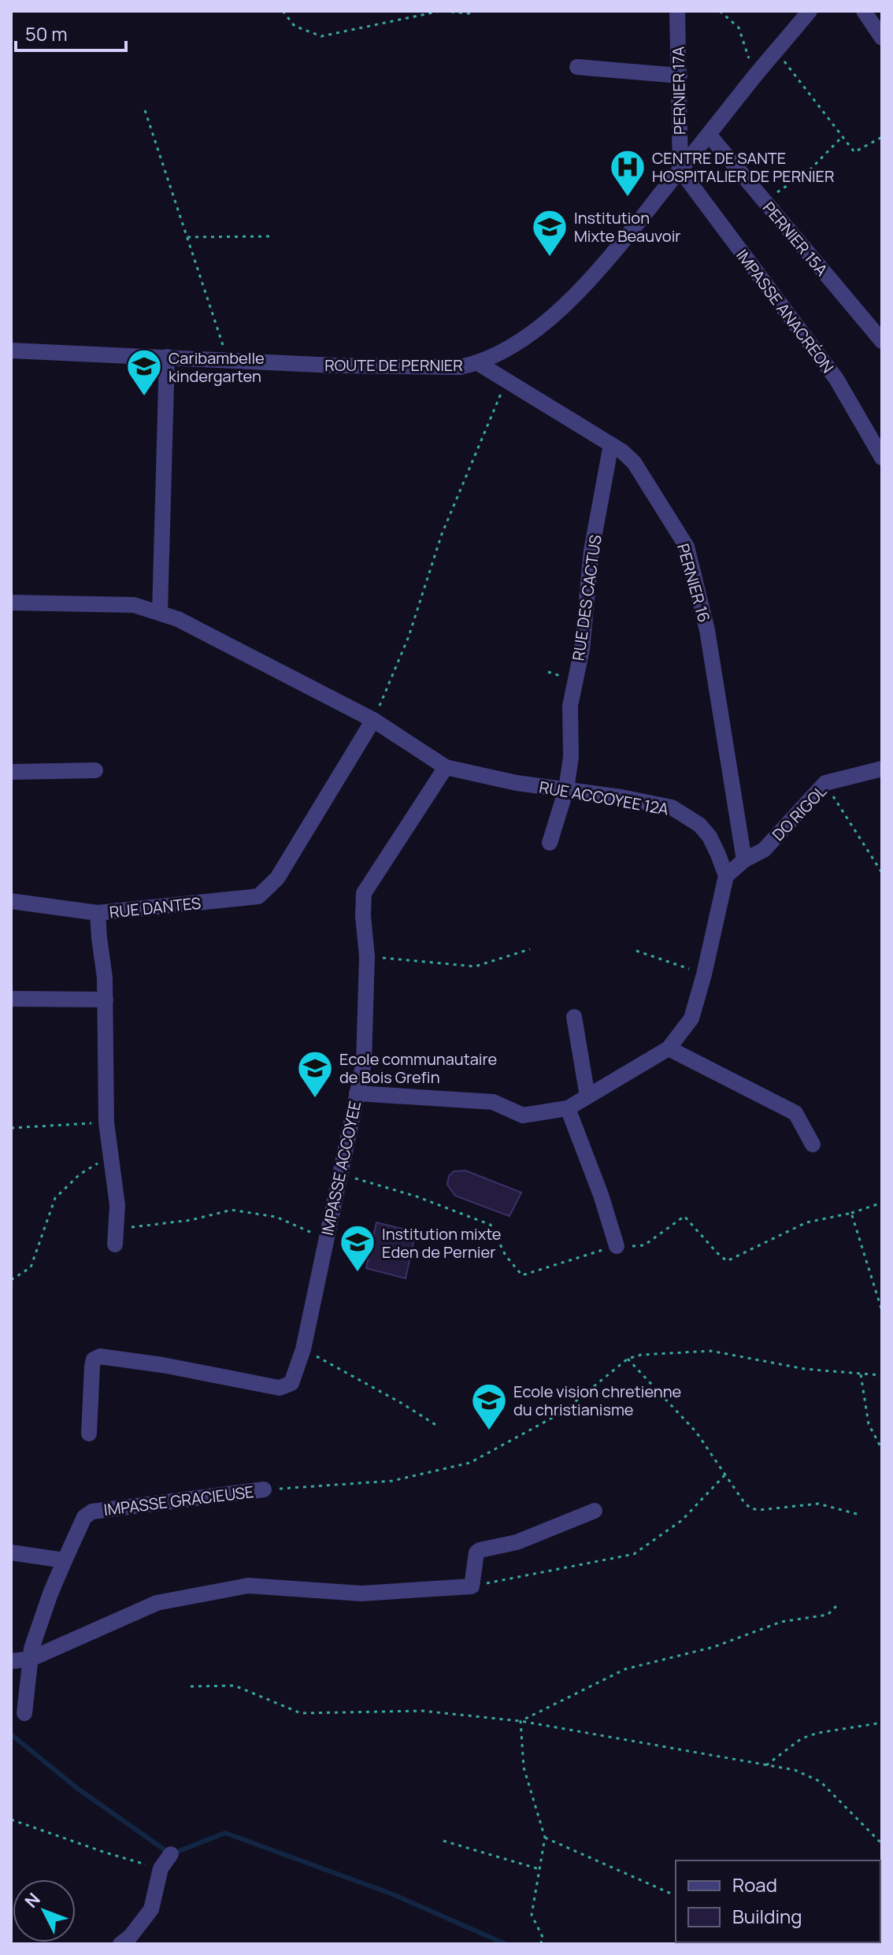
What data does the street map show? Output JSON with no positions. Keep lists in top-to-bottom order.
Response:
{
  "streets": {
    "street": [
      "PERNIER 17A",
      "PERNIER 15A",
      "IMPASSE ANACRÉON",
      "ROUTE DE PERNIER",
      "PERNIER 16",
      "RUE DES CACTUS",
      "RUE ACCOYEE 12A",
      "DO RIGOL",
      "RUE DANTES",
      "IMPASSE ACCOYEE",
      "IMPASSE GRACIEUSE"
    ]
  },
  "crossings": [
    ["PERNIER 17A", "IMPASSE ANACRÉON"],
    ["PERNIER 17A", "ROUTE DE PERNIER"],
    ["PERNIER 15A", "ROUTE DE PERNIER"],
    ["IMPASSE ANACRÉON", "ROUTE DE PERNIER"],
    ["ROUTE DE PERNIER", "PERNIER 16"],
    ["PERNIER 16", "RUE DES CACTUS"],
    ["PERNIER 16", "DO RIGOL"],
    ["RUE DES CACTUS", "RUE ACCOYEE 12A"],
    ["RUE ACCOYEE 12A", "DO RIGOL"],
    ["RUE ACCOYEE 12A", "RUE DANTES"],
    ["RUE ACCOYEE 12A", "IMPASSE ACCOYEE"]
  ],
  "places": {
    "hospital": ["CENTRE DE SANTE HOSPITALIER DE PERNIER"],
    "school or university": [
      "Institution Mixte Beauvoir",
      "Caribambelle kindergarten",
      "Ecole communautaire de Bois Grefin",
      "Institution mixte Eden de Pernier",
      "Ecole vision chretienne du christianisme"
    ]
  },
  "legend": ["Road", "Building"],
  "scale_bar": "50 m",
  "north": "top left"
}
